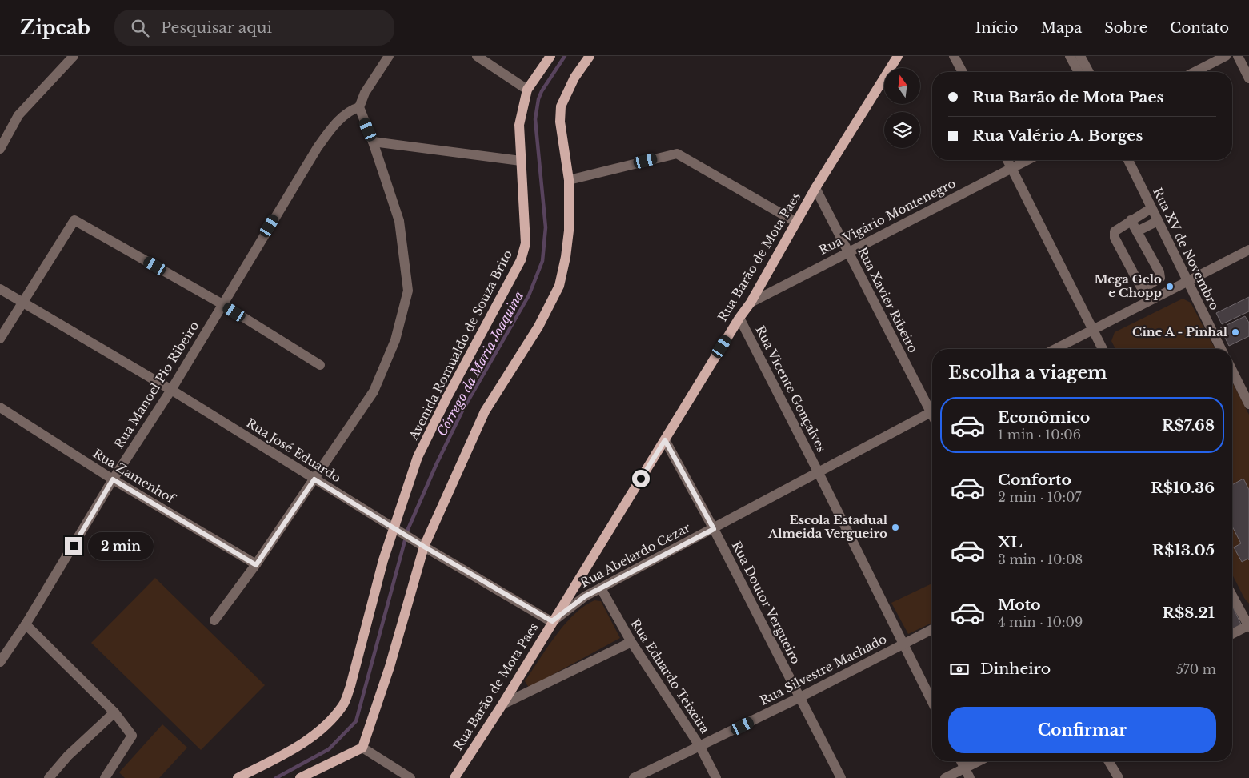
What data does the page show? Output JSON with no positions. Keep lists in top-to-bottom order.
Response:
{
  "streets": {
    "main road": ["Rua Barão de Mota Paes", "Avenida Romualdo de Souza Brito"],
    "street": [
      "Rua Vigário Montenegro",
      "Rua XV de Novembro",
      "Rua Xavier Ribeiro",
      "Rua Manoel Pio Ribeiro",
      "Rua Vicente Gonçalves",
      "Rua José Eduardo",
      "Rua Zamenhof",
      "Rua Abelardo Cezar",
      "Rua Doutor Vergueiro",
      "Rua Silvestre Machado",
      "Rua Eduardo Teixeira"
    ]
  },
  "crossings": [
    ["Rua Vigário Montenegro", "Rua Barão de Mota Paes"],
    ["Rua Vigário Montenegro", "Rua Xavier Ribeiro"],
    ["Rua Barão de Mota Paes", "Rua Xavier Ribeiro"],
    ["Rua Barão de Mota Paes", "Rua Vicente Gonçalves"],
    ["Rua Barão de Mota Paes", "Rua José Eduardo"],
    ["Rua Barão de Mota Paes", "Rua Abelardo Cezar"],
    ["Rua Barão de Mota Paes", "Rua Doutor Vergueiro"],
    ["Avenida Romualdo de Souza Brito", "Rua José Eduardo"],
    ["Rua Manoel Pio Ribeiro", "Rua José Eduardo"],
    ["Rua Manoel Pio Ribeiro", "Rua Zamenhof"],
    ["Rua Vicente Gonçalves", "Rua Abelardo Cezar"],
    ["Rua Vicente Gonçalves", "Rua Silvestre Machado"],
    ["Rua José Eduardo", "Rua Abelardo Cezar"],
    ["Rua Abelardo Cezar", "Rua Doutor Vergueiro"],
    ["Rua Abelardo Cezar", "Rua Eduardo Teixeira"],
    ["Rua Doutor Vergueiro", "Rua Silvestre Machado"],
    ["Rua Silvestre Machado", "Rua Eduardo Teixeira"]
  ],
  "water": ["Córrego da Maria Joaquina"],
  "places": ["Mega Gelo e Chopp", "Cine A - Pinhal", "Escola Estadual Almeida Vergueiro"],
  "north": "top",
  "page": {
    "header": "Zipcab",
    "search": "Pesquisar aqui",
    "nav": [
      "Início",
      "Mapa",
      "Sobre",
      "Contato"
    ],
    "banner": ["Rua Barão de Mota Paes", "Rua Valério A. Borges"],
    "heading": "Escolha a viagem",
    "list": [
      {
        "name": "Econômico",
        "note": "1 min · 10:06",
        "value": "R$7.68"
      },
      {
        "name": "Conforto",
        "note": "2 min · 10:07",
        "value": "R$10.36"
      },
      {
        "name": "XL",
        "note": "3 min · 10:08",
        "value": "R$13.05"
      },
      {
        "name": "Moto",
        "note": "4 min · 10:09",
        "value": "R$8.21"
      }
    ],
    "bubble": "2 min",
    "pay": ["Dinheiro", "570 m"],
    "buttons": "Confirmar"
  }
}
